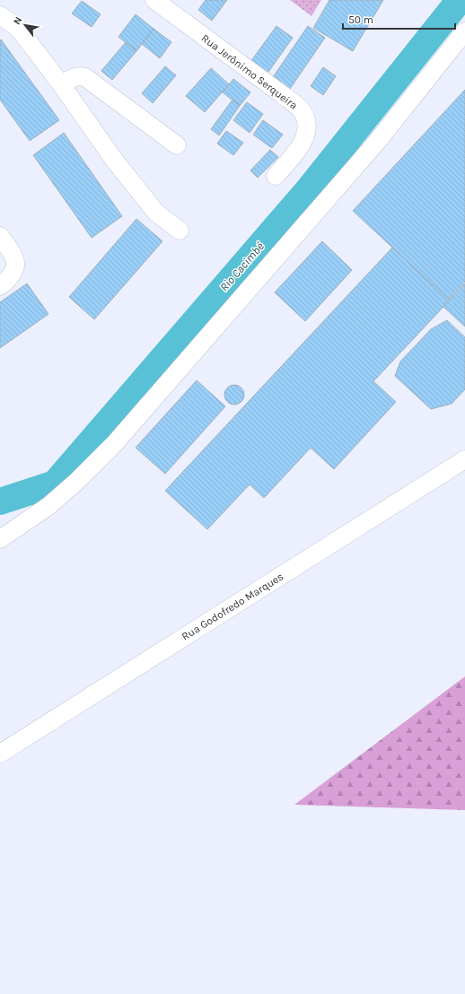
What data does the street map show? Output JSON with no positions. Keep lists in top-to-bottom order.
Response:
{
  "streets": {
    "street": ["Rua Jerônimo Serqueira", "Rua Godofredo Marques"]
  },
  "water": ["Rio Cacimbé"],
  "scale_bar": "50 m",
  "north": "top left"
}
